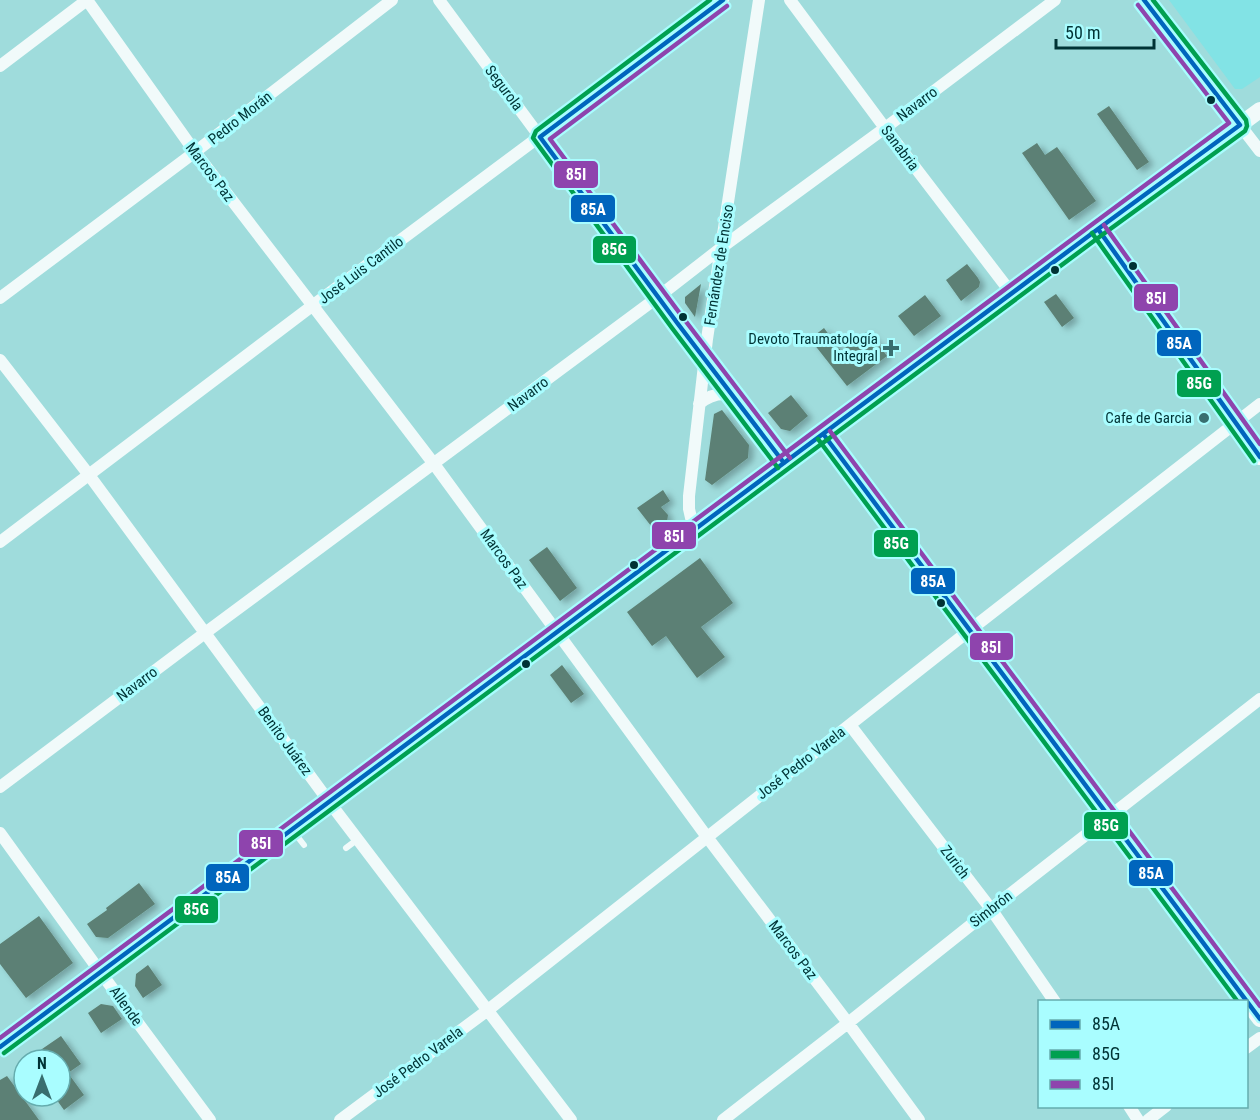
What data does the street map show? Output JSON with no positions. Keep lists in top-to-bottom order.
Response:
{
  "streets": {
    "street": [
      "Segurola",
      "Navarro",
      "Pedro Morán",
      "Sanabria",
      "Marcos Paz",
      "Fernández de Enciso",
      "José Luis Cantilo",
      "Benito Juárez",
      "José Pedro Varela",
      "Zurich",
      "Simbrón",
      "Allende"
    ]
  },
  "crossings": [
    ["Segurola", "Navarro"],
    ["Segurola", "Fernández de Enciso"],
    ["Segurola", "José Luis Cantilo"],
    ["Navarro", "Sanabria"],
    ["Navarro", "Marcos Paz"],
    ["Navarro", "Fernández de Enciso"],
    ["Navarro", "Benito Juárez"],
    ["Pedro Morán", "Marcos Paz"],
    ["Marcos Paz", "José Luis Cantilo"],
    ["Marcos Paz", "José Pedro Varela"],
    ["Marcos Paz", "Simbrón"],
    ["José Luis Cantilo", "Benito Juárez"],
    ["Benito Juárez", "José Pedro Varela"],
    ["José Pedro Varela", "Zurich"],
    ["Zurich", "Simbrón"]
  ],
  "places": {
    "health": ["Devoto Traumatología Integral"],
    "other": ["Cafe de Garcia"]
  },
  "lines": ["transit line 85A", "transit line 85G", "transit line 85I"],
  "legend": ["85A", "85G", "85I"],
  "scale_bar": "50 m",
  "north": "top"
}
